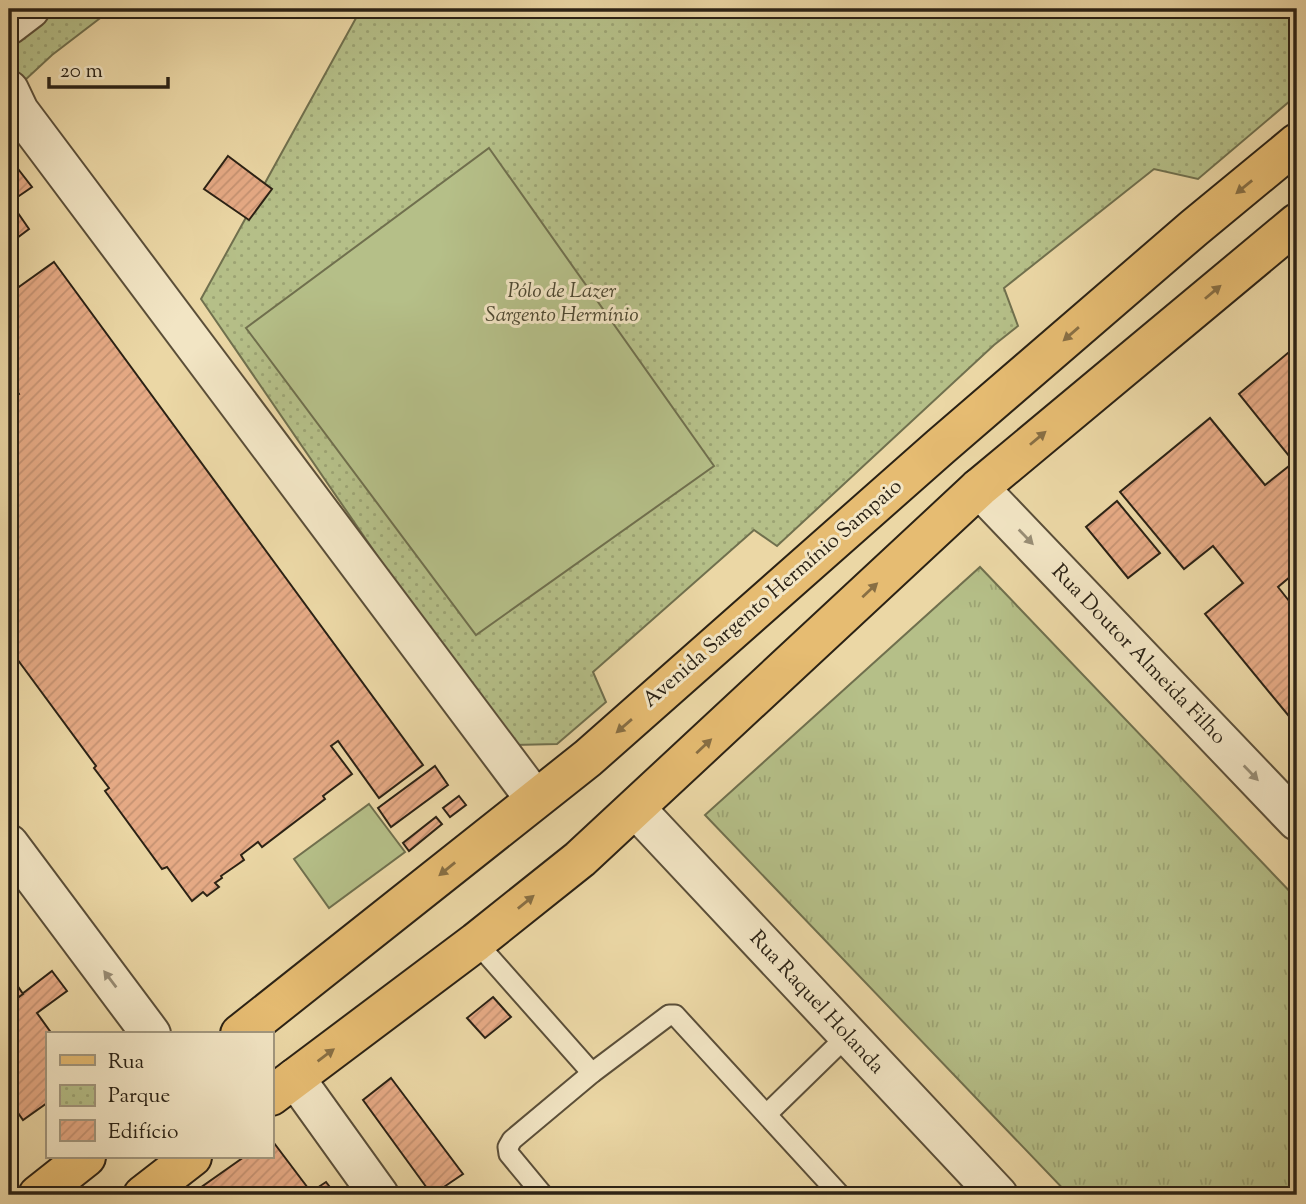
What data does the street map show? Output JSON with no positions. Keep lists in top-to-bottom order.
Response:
{
  "streets": {
    "main road": ["Avenida Sargento Hermínio Sampaio"],
    "street": ["Rua Doutor Almeida Filho", "Rua Raquel Holanda"]
  },
  "one_way": ["Rua Doutor Almeida Filho"],
  "parks": ["Pólo de Lazer Sargento Hermínio"],
  "legend": ["Rua", "Parque", "Edifício"],
  "scale_bar": "20 m"
}
